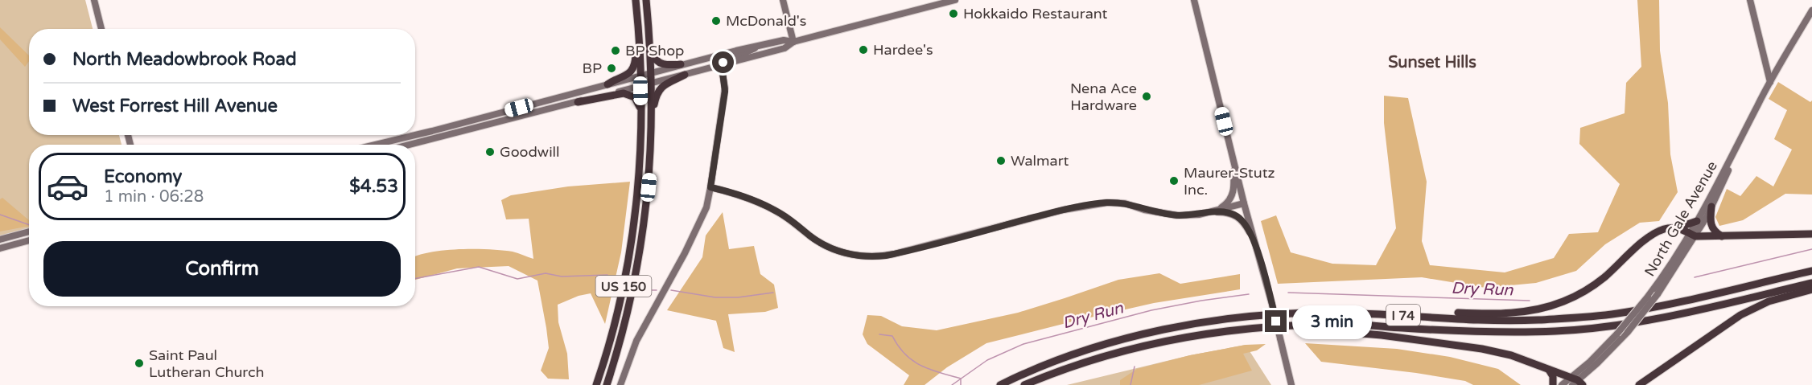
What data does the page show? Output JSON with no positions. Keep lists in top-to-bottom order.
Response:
{
  "streets": {
    "highway": ["US 150", "I 74"],
    "main road": ["North Gale Avenue"]
  },
  "districts": ["Sunset Hills"],
  "water": ["Dry Run"],
  "places": [
    "Hokkaido Restaurant",
    "McDonald's",
    "Hardee's",
    "BP Shop",
    "BP",
    "Nena Ace Hardware",
    "Goodwill",
    "Walmart",
    "Maurer-Stutz Inc.",
    "Saint Paul Lutheran Church"
  ],
  "page": {
    "banner": ["North Meadowbrook Road", "West Forrest Hill Avenue"],
    "list": [
      {
        "name": "Economy",
        "note": "1 min · 06:28",
        "value": "$4.53"
      }
    ],
    "buttons": "Confirm",
    "bubble": "3 min"
  }
}
